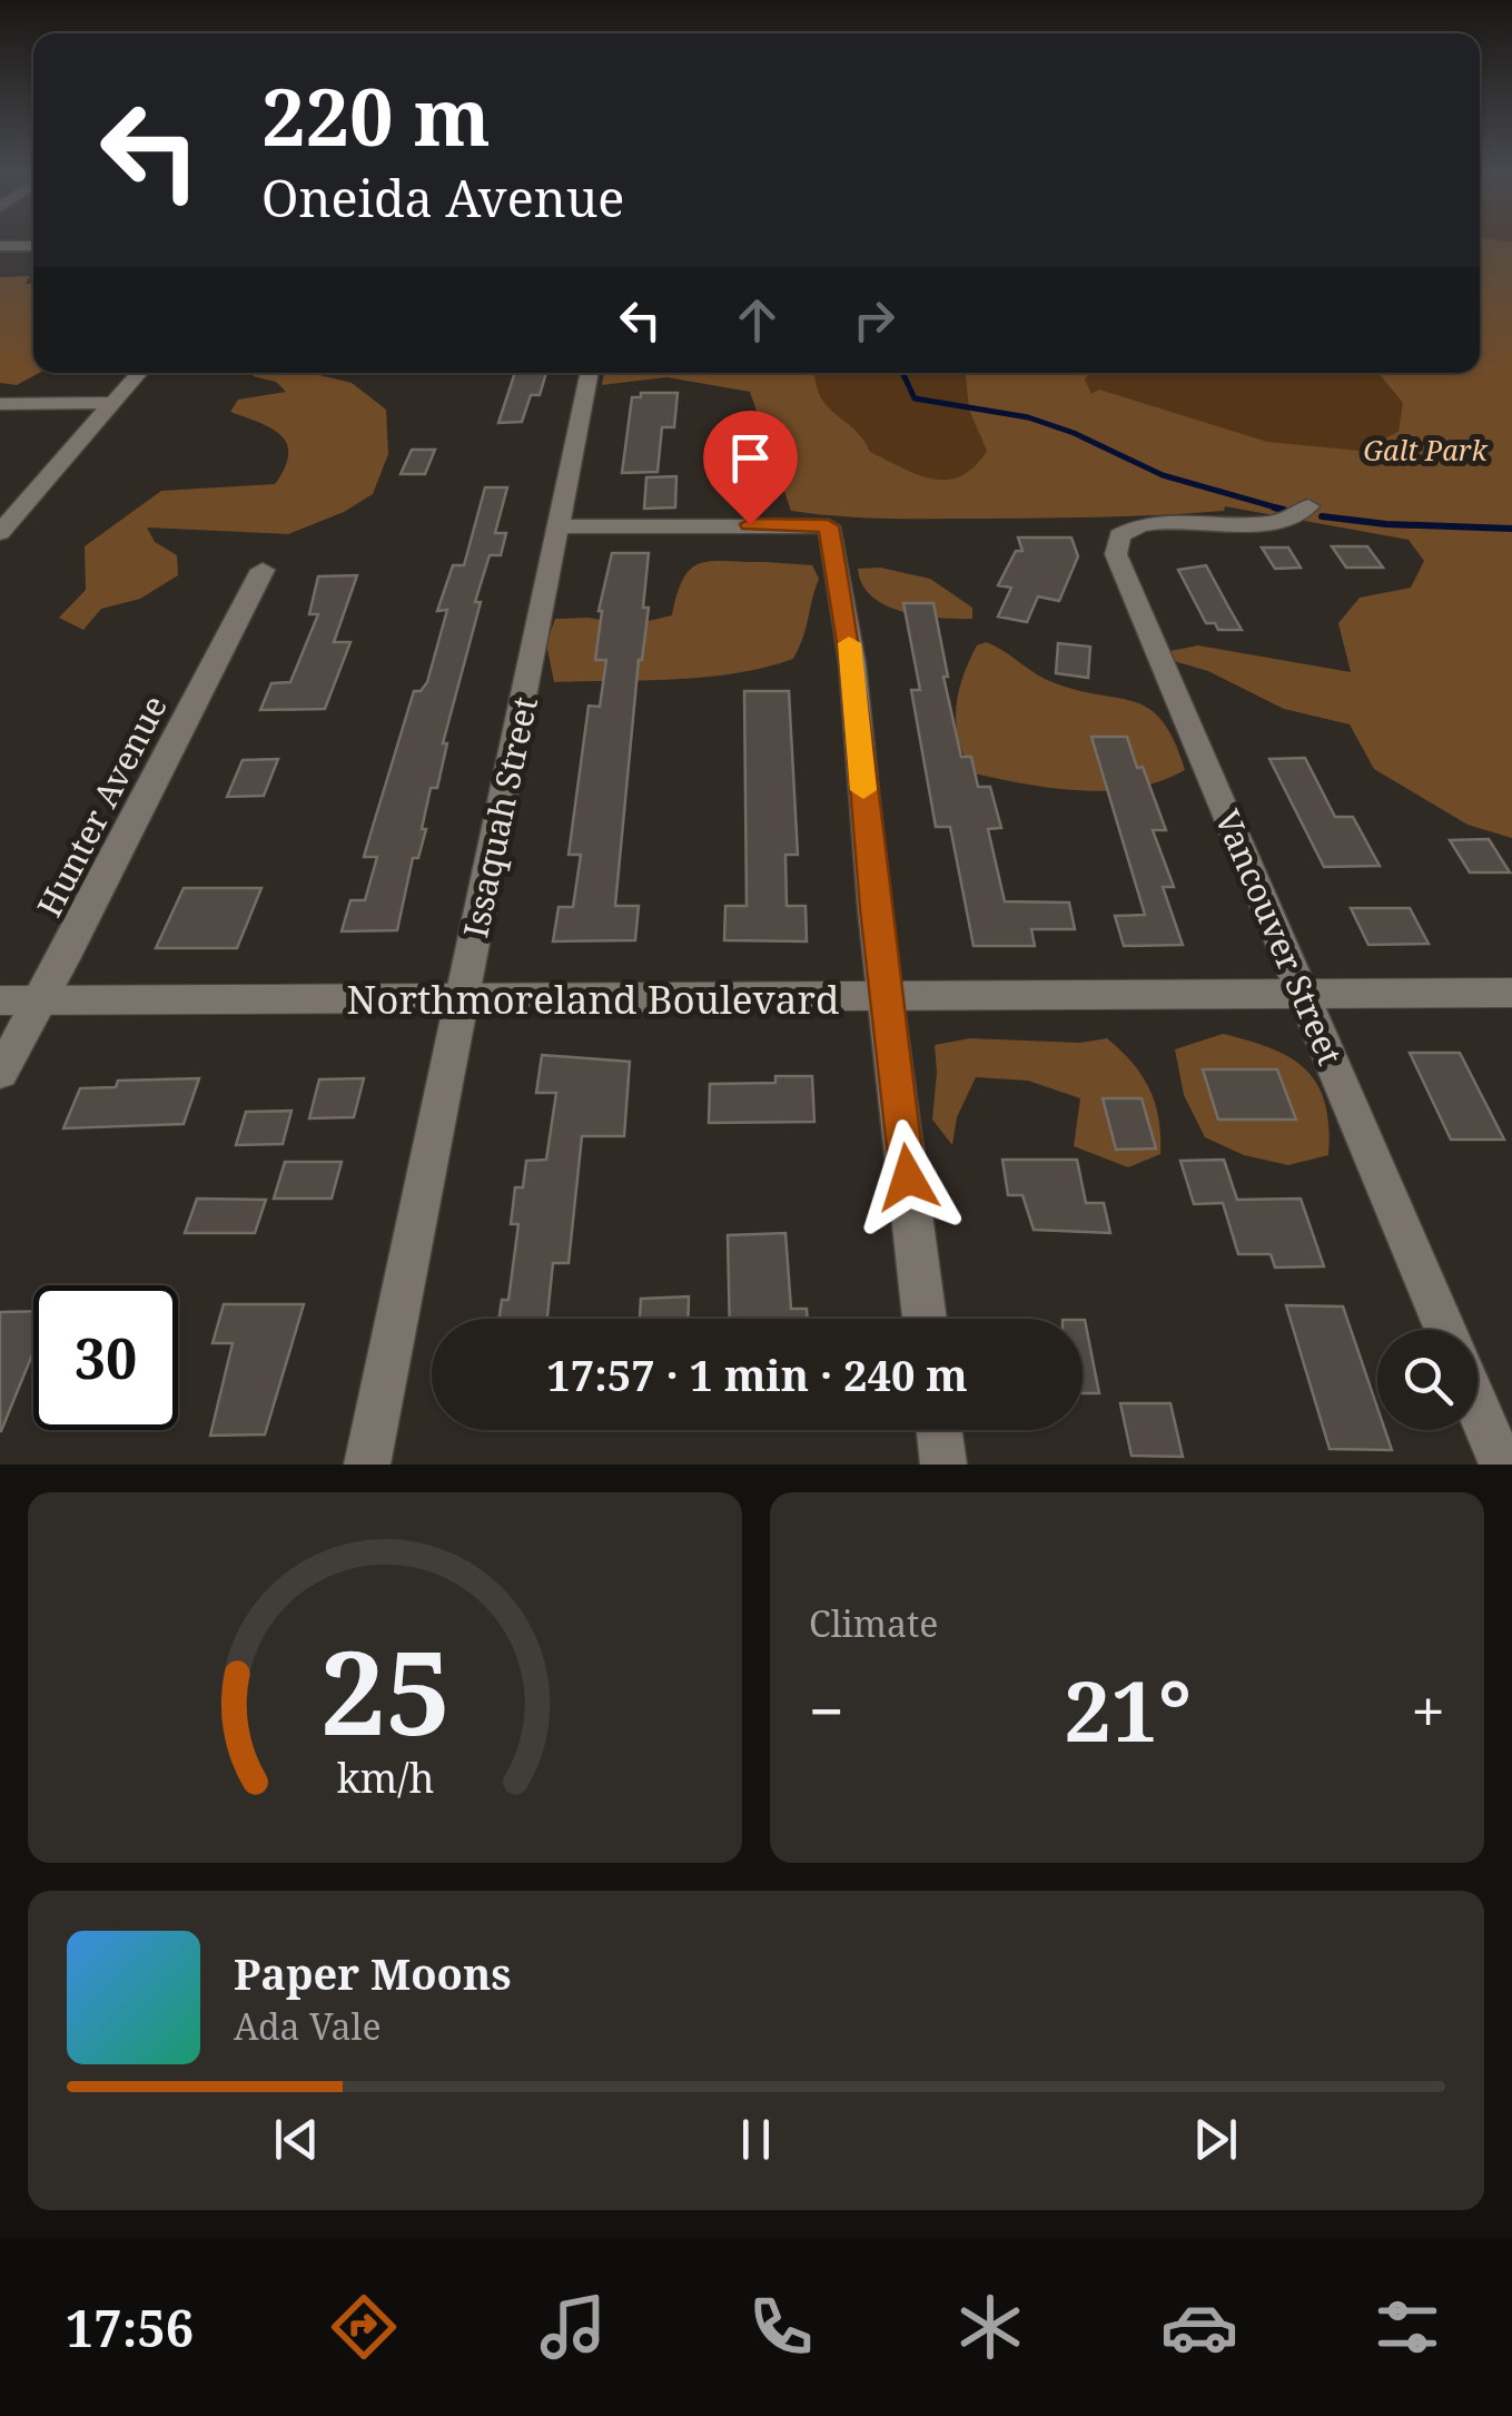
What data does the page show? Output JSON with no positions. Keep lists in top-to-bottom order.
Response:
{
  "streets": {
    "street": [
      "Hunter Avenue",
      "Issaquah Street",
      "Vancouver Street",
      "Northmoreland Boulevard"
    ]
  },
  "crossings": [
    ["Hunter Avenue", "Northmoreland Boulevard"],
    ["Issaquah Street", "Northmoreland Boulevard"],
    ["Vancouver Street", "Northmoreland Boulevard"]
  ],
  "parks": ["Galt Park"],
  "page": {
    "turn": ["220 m", "Oneida Avenue"],
    "limit": "30",
    "trip": "17:57 · 1 min · 240 m",
    "tile": "Climate",
    "heat": ["−", "21°", "+"],
    "song": ["Paper Moons", "Ada Vale"],
    "tabs": "17:56",
    "gauge": ["25", "km/h"]
  }
}
